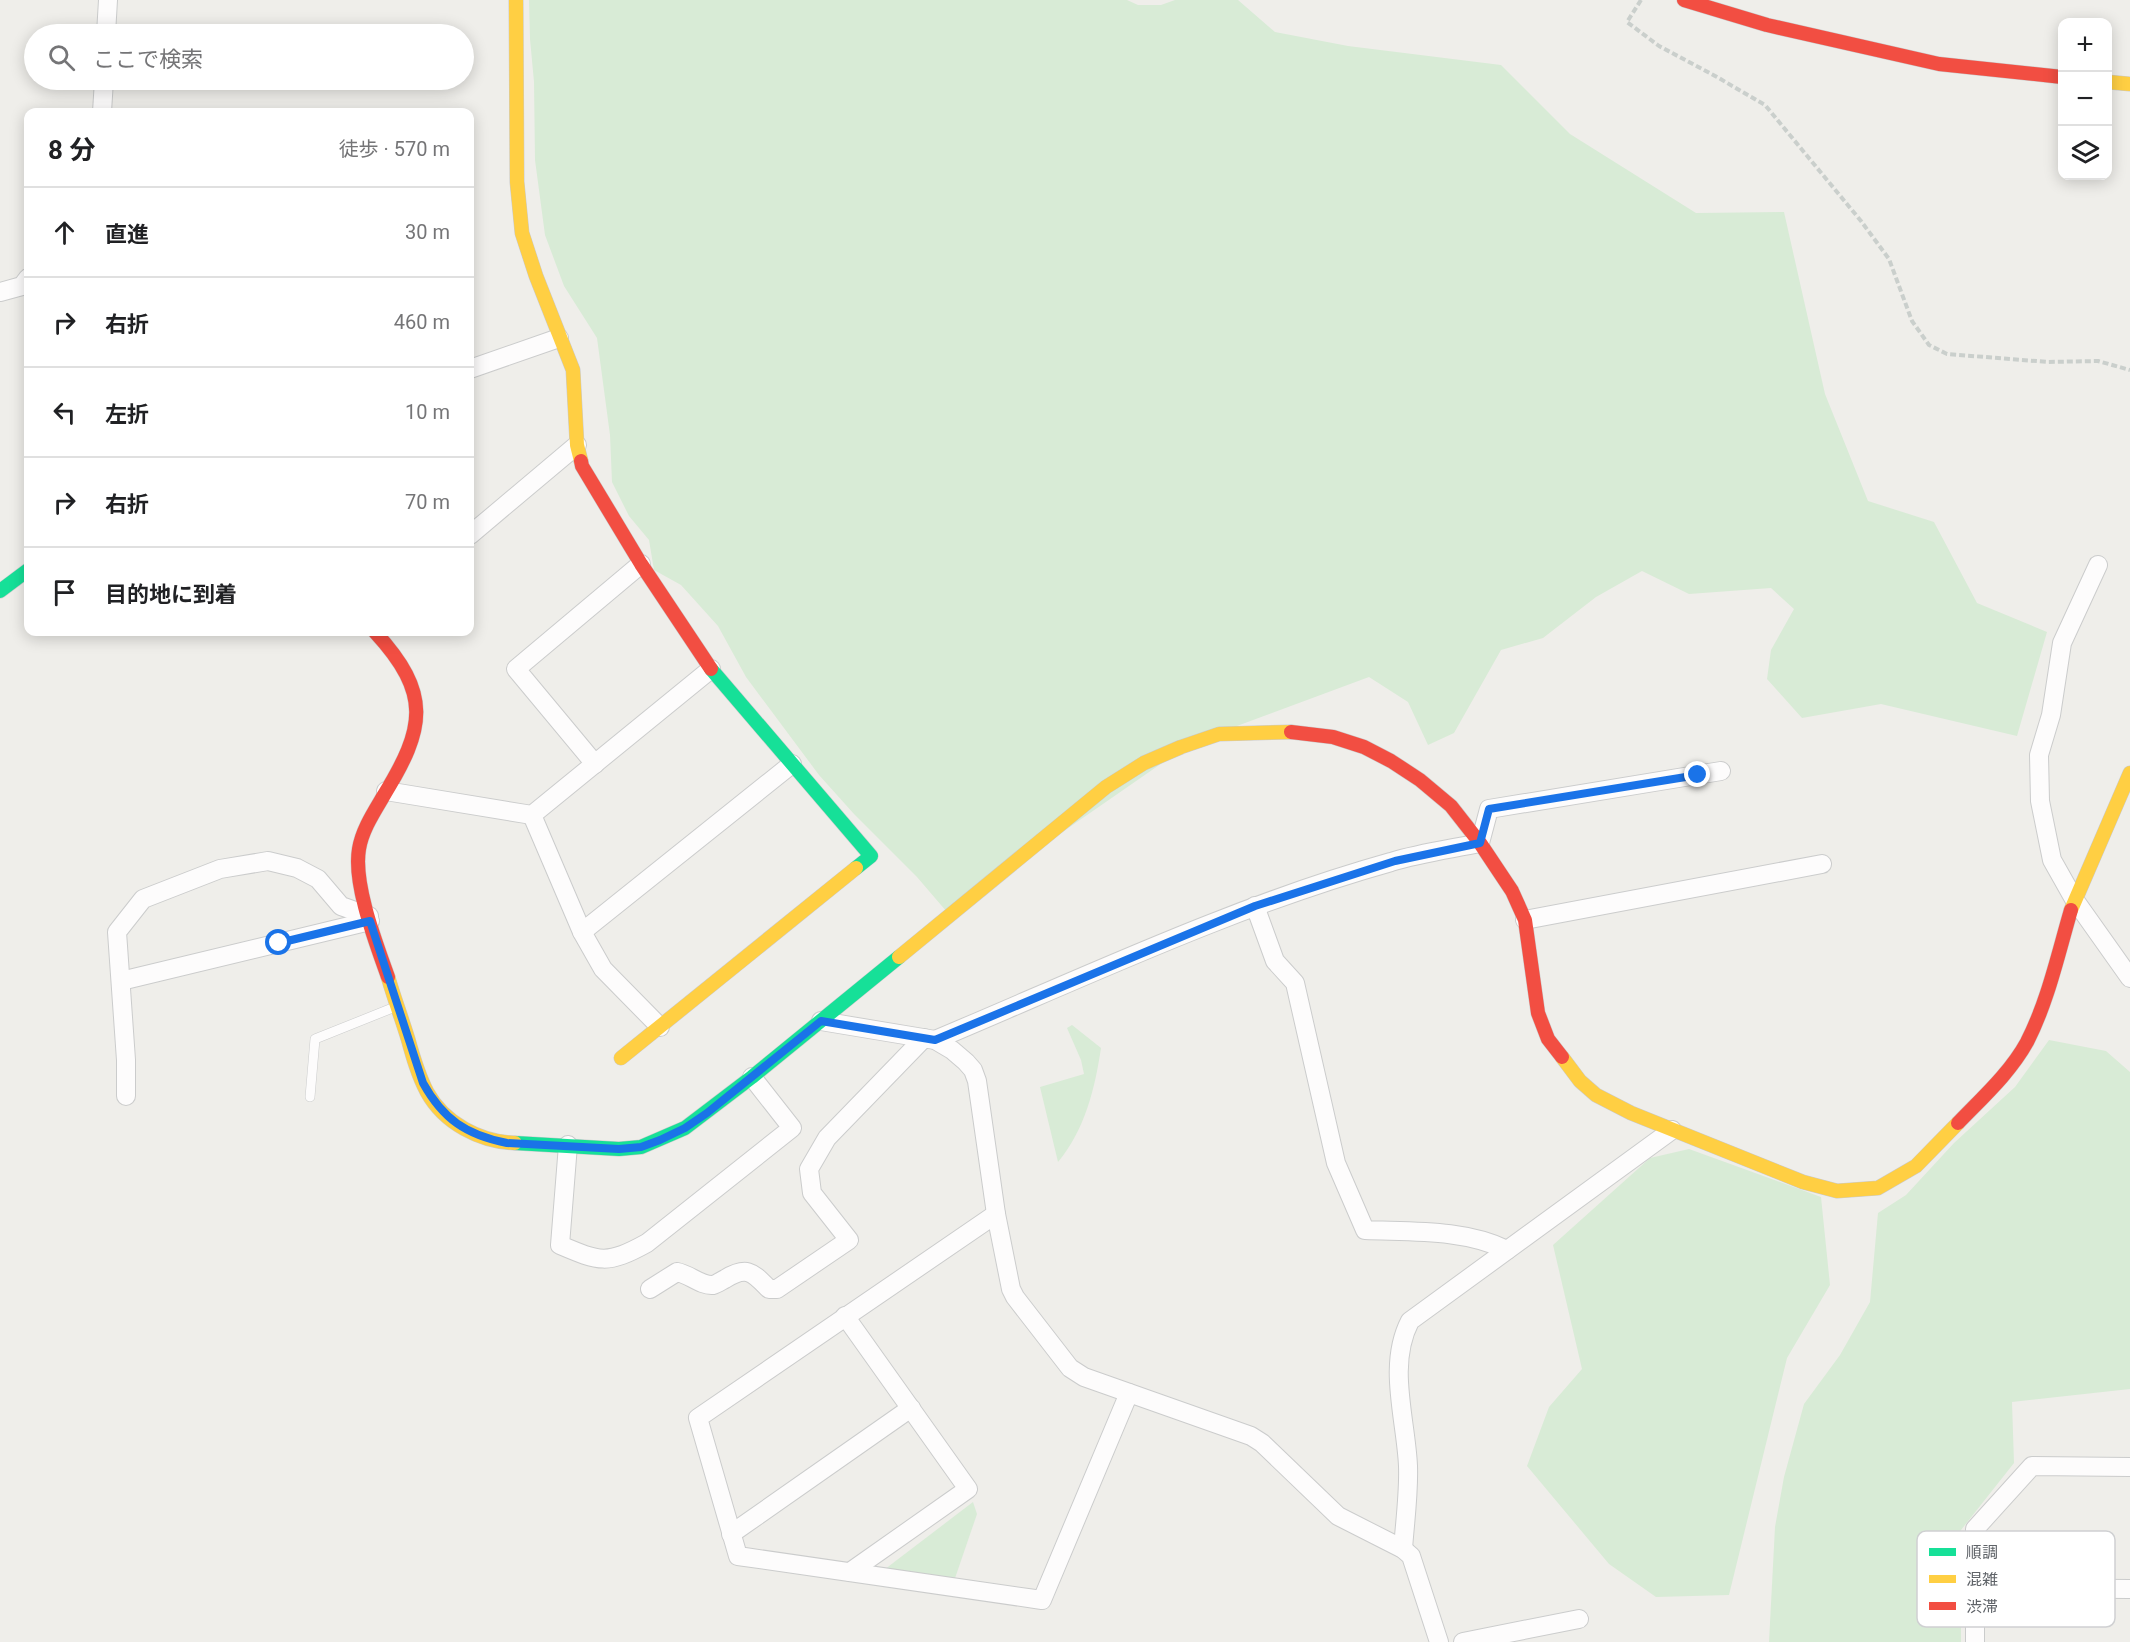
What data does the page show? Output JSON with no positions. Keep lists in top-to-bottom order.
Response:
{
  "legend": ["順調", "混雑", "渋滞"],
  "page": {
    "map_buttons": ["+", "−"],
    "search": "ここで検索",
    "heading": ["8 分", "徒歩 · 570 m"],
    "list": [
      ["直進", "30 m"],
      ["右折", "460 m"],
      ["左折", "10 m"],
      ["右折", "70 m"],
      "目的地に到着"
    ]
  }
}
